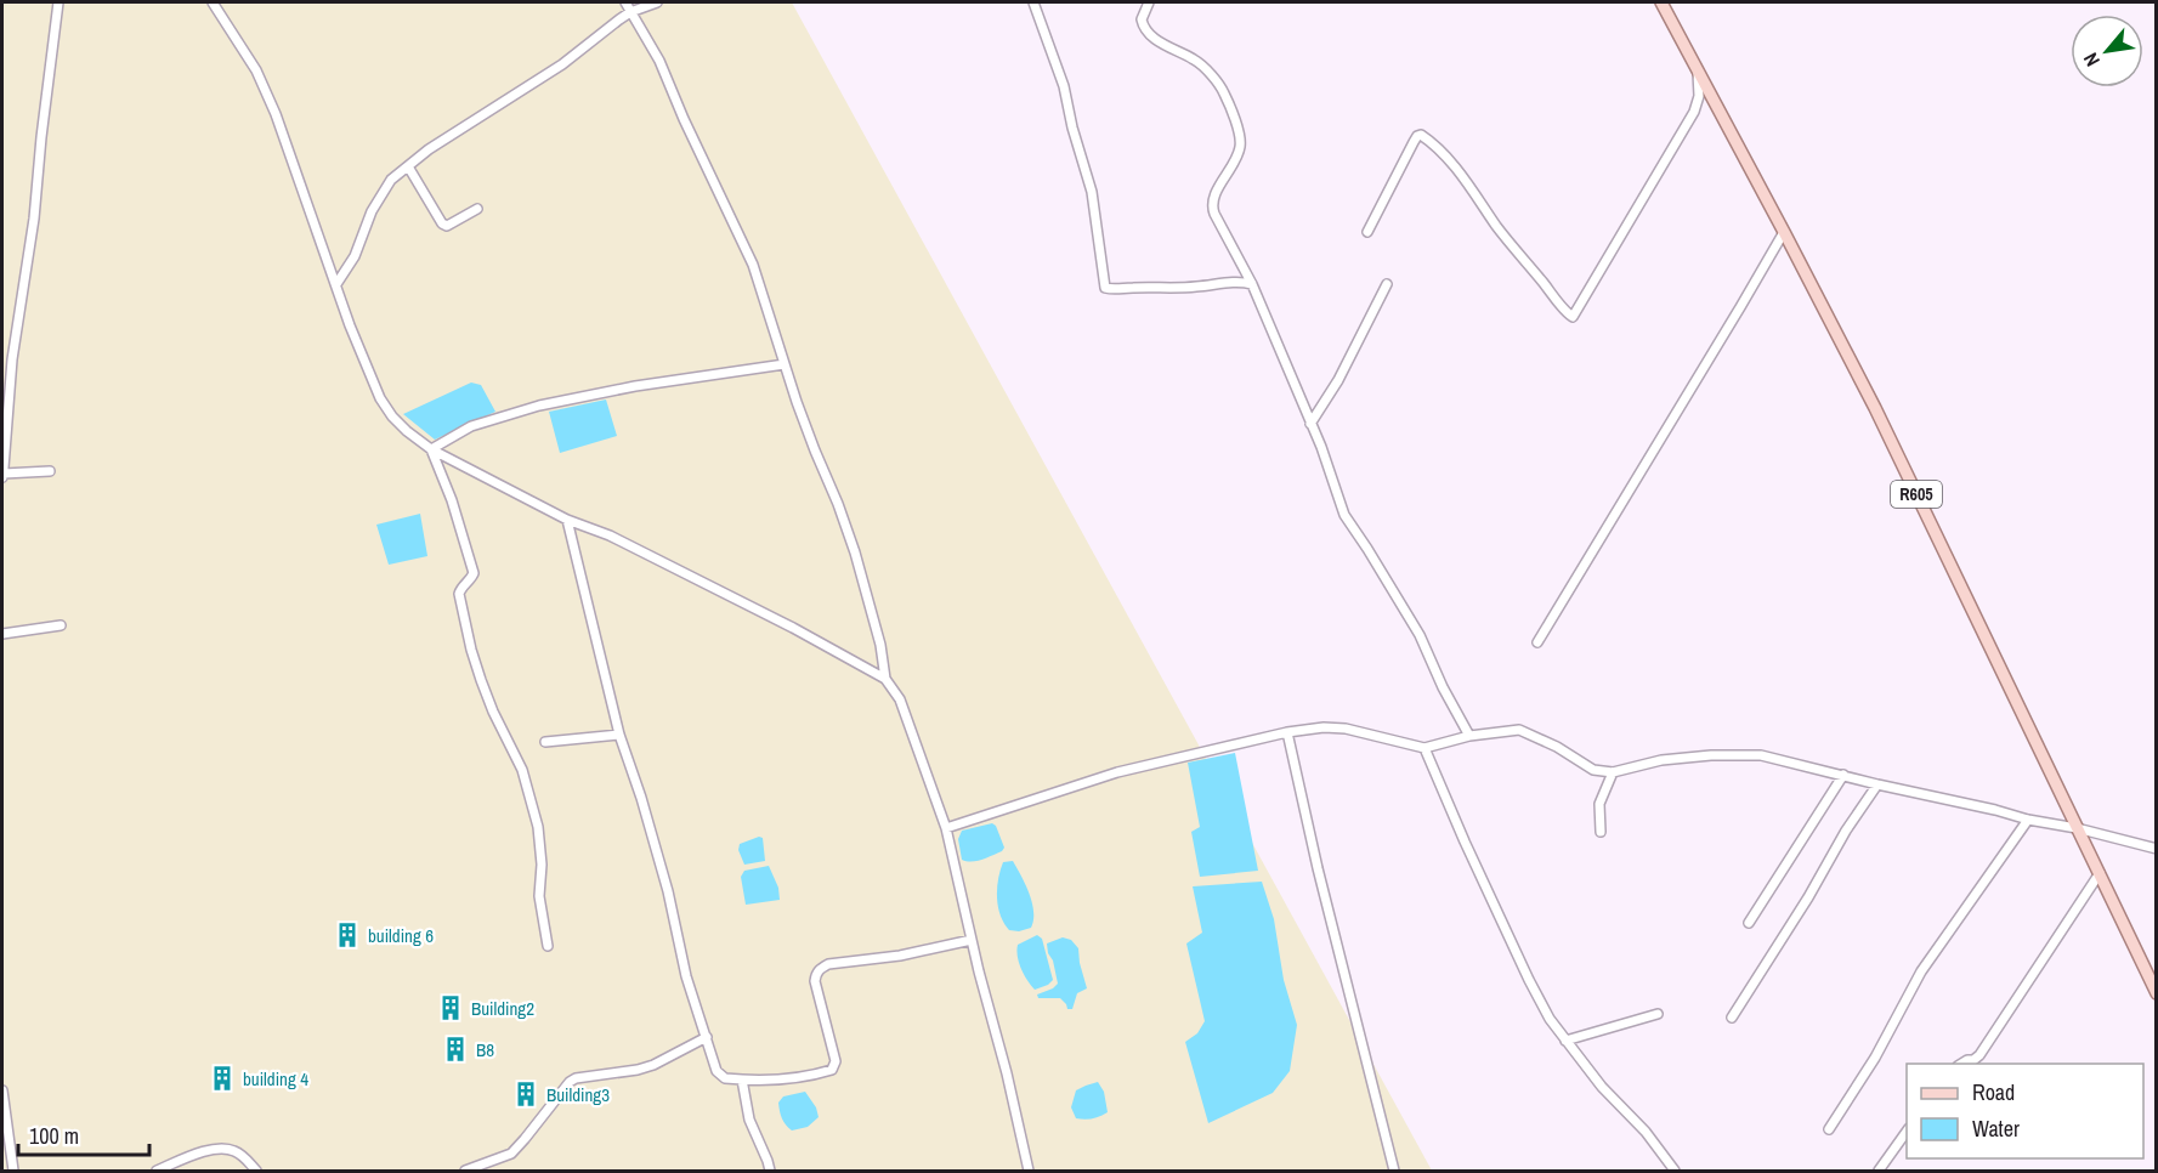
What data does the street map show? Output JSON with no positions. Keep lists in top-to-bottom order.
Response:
{
  "streets": {
    "main road": ["R605"]
  },
  "places": {
    "building": [
      "building 6",
      "Building2",
      "B8",
      "building 4",
      "Building3"
    ]
  },
  "legend": ["Road", "Water"],
  "scale_bar": "100 m",
  "north": "bottom left"
}
